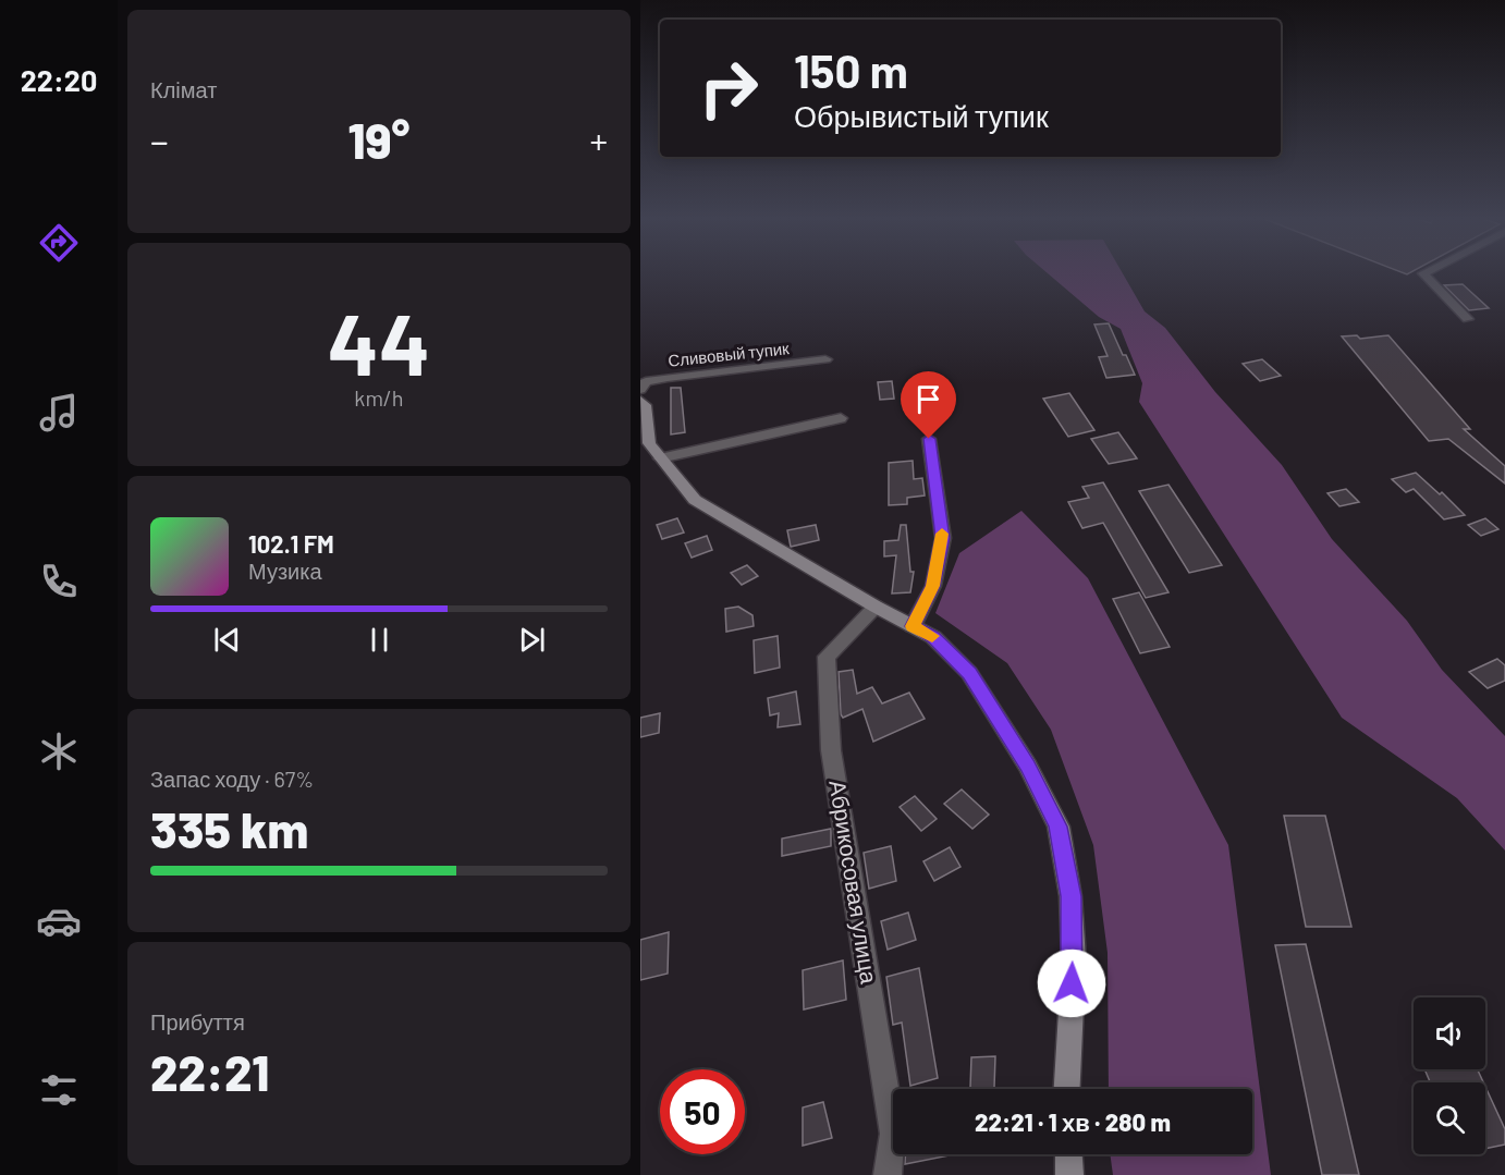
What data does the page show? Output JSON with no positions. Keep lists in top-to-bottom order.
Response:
{
  "streets": {
    "street": ["Сливовый тупик", "Абрикосовая улица"]
  },
  "page": {
    "tabs": "22:20",
    "tile": [
      "Клімат",
      ["44", "km/h"],
      ["Запас ходу · 67%", "335 km"],
      ["Прибуття", "22:21"]
    ],
    "turn": ["150 m", "Обрывистый тупик"],
    "heat": ["−", "19°", "+"],
    "song": ["102.1 FM", "Музика"],
    "limit": "50",
    "trip": "22:21 · 1 хв · 280 m"
  }
}
